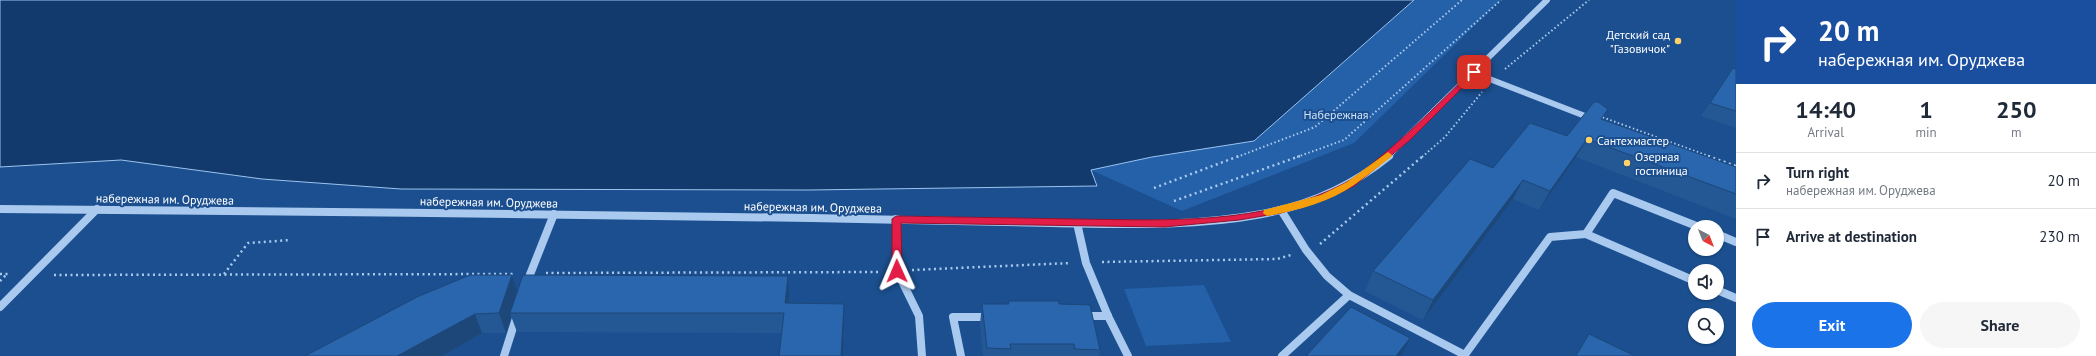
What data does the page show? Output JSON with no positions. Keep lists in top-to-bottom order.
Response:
{
  "streets": {
    "street": ["набережная им. Оруджева"]
  },
  "parks": ["Набережная"],
  "places": ["Детский сад \"Газовичок\"", "Сантехмастер", "Озерная гостиница"],
  "north": "bottom right",
  "page": {
    "turn": ["20 m", "набережная им. Оруджева"],
    "eta": [
      "14:40",
      "Arrival",
      "1",
      "min",
      "250",
      "m"
    ],
    "list": [
      {
        "name": "Turn right",
        "note": "набережная им. Оруджева",
        "value": "20 m"
      },
      {
        "name": "Arrive at destination",
        "value": "230 m"
      }
    ],
    "buttons": ["Exit", "Share"]
  }
}
